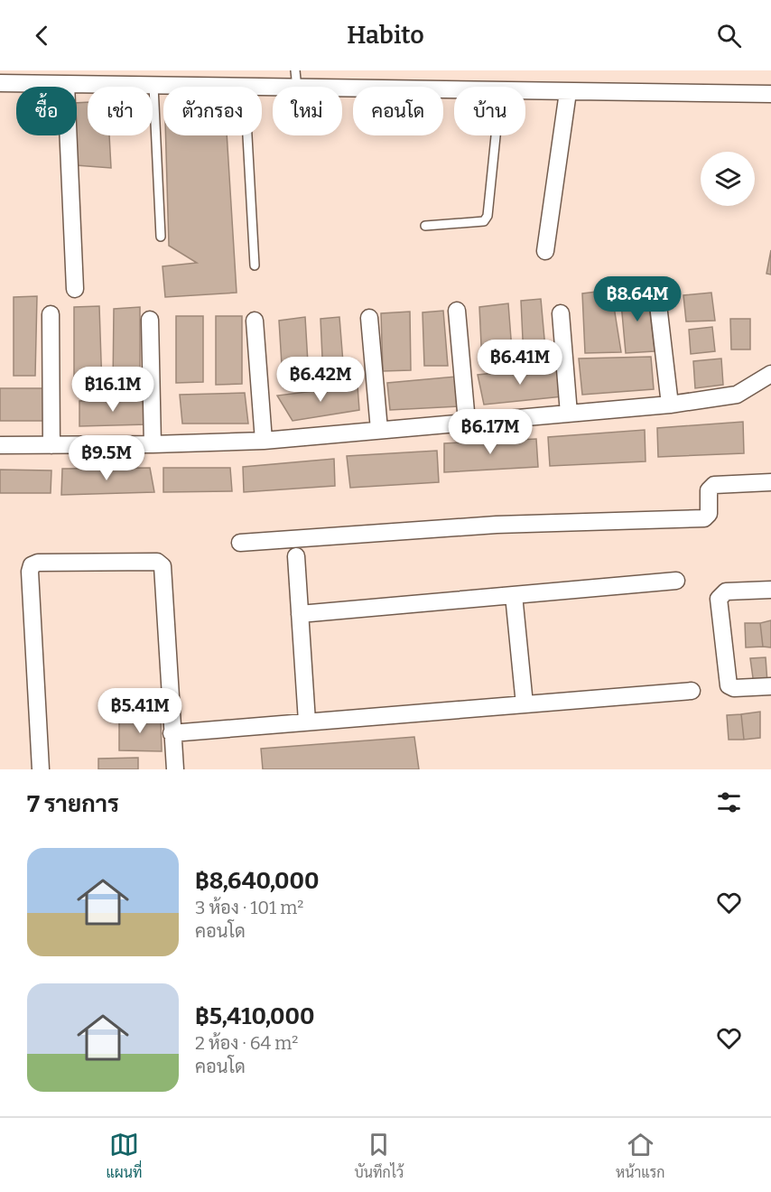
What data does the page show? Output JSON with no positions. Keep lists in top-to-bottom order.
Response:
{
  "page": {
    "header": "Habito",
    "chip": [
      "ซื้อ",
      "เช่า",
      "ตัวกรอง",
      "ใหม่",
      "คอนโด",
      "บ้าน"
    ],
    "price": [
      "฿8.64M",
      "฿6.41M",
      "฿6.42M",
      "฿16.1M",
      "฿6.17M",
      "฿9.5M",
      "฿5.41M"
    ],
    "heading": "7 รายการ",
    "list": [
      {
        "name": "฿8,640,000",
        "note": "3 ห้อง · 101 m² · คอนโด"
      },
      {
        "name": "฿5,410,000",
        "note": "2 ห้อง · 64 m² · คอนโด"
      }
    ],
    "tabs": ["แผนที่", "บันทึกไว้", "หน้าแรก"]
  }
}
